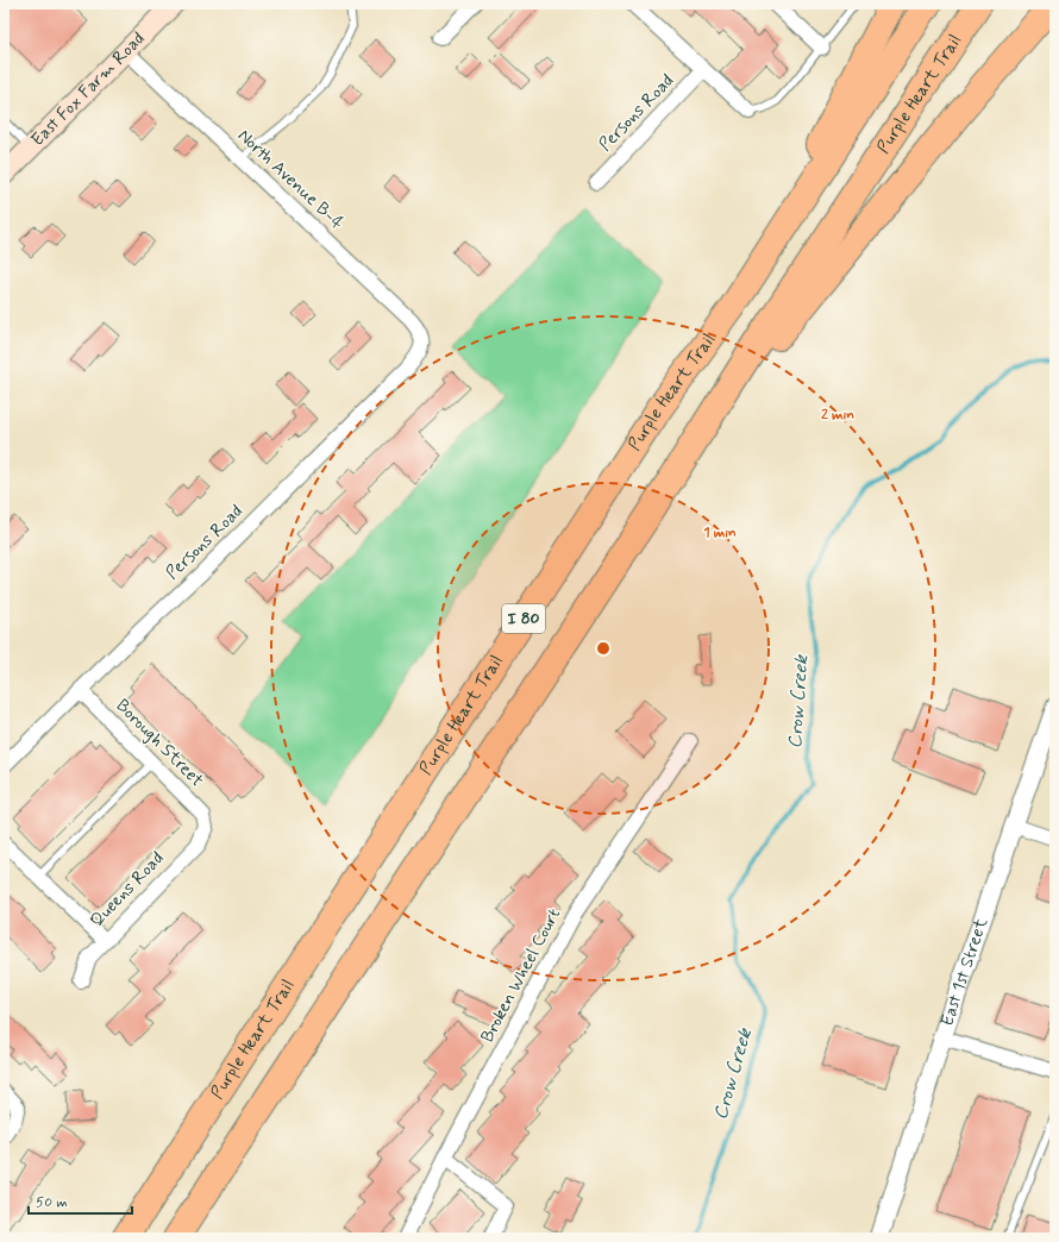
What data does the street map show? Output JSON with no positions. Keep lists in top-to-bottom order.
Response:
{
  "streets": {
    "highway": ["Purple Heart Trail", "I 80"],
    "main road": ["East Fox Farm Road"],
    "street": [
      "Persons Road",
      "North Avenue B-4",
      "Borough Street",
      "Queens Road",
      "East 1st Street",
      "Broken Wheel Court"
    ]
  },
  "crossings": [
    ["East Fox Farm Road", "North Avenue B-4"],
    ["Persons Road", "North Avenue B-4"],
    ["Persons Road", "Borough Street"],
    ["Borough Street", "Queens Road"]
  ],
  "water": ["Crow Creek"],
  "scale_bar": "50 m",
  "rings": ["2 min", "1 min"]
}
